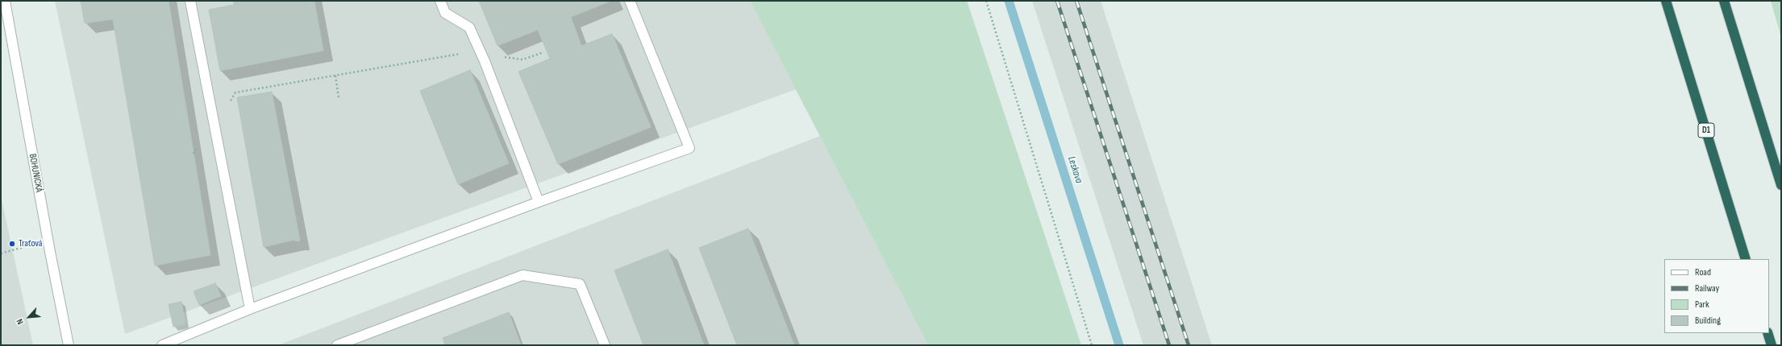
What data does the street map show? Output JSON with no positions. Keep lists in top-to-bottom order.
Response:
{
  "streets": {
    "highway": ["D1"],
    "street": ["BOHUNICKÁ"]
  },
  "water": ["Leskava"],
  "places": ["Traťová"],
  "legend": [
    "Road",
    "Railway",
    "Park",
    "Building"
  ],
  "north": "bottom left"
}
